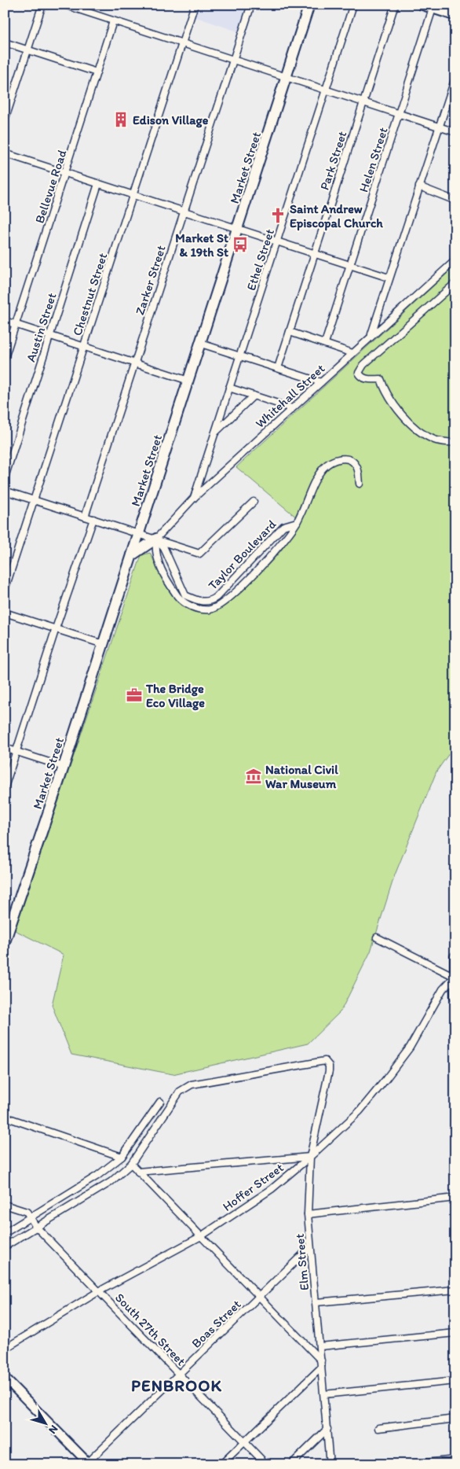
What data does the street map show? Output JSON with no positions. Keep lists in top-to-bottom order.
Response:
{
  "streets": {
    "main road": ["Market Street"],
    "street": [
      "Helen Street",
      "Park Street",
      "Bellevue Road",
      "Ethel Street",
      "Zarker Street",
      "Chestnut Street",
      "Austin Street",
      "Whitehall Street",
      "Taylor Boulevard",
      "Hoffer Street",
      "Elm Street",
      "Boas Street",
      "South 27th Street"
    ]
  },
  "crossings": [
    ["Ethel Street", "Whitehall Street"],
    ["Whitehall Street", "Taylor Boulevard"],
    ["Hoffer Street", "Elm Street"],
    ["Hoffer Street", "South 27th Street"],
    ["Elm Street", "Boas Street"],
    ["Boas Street", "South 27th Street"]
  ],
  "districts": ["PENBROOK"],
  "places": {
    "building": ["Edison Village"],
    "church": ["Saint Andrew Episcopal Church"],
    "bus stop": ["Market St & 19th St"],
    "office": ["The Bridge Eco Village"],
    "museum": ["National Civil War Museum"]
  },
  "north": "bottom right"
}
